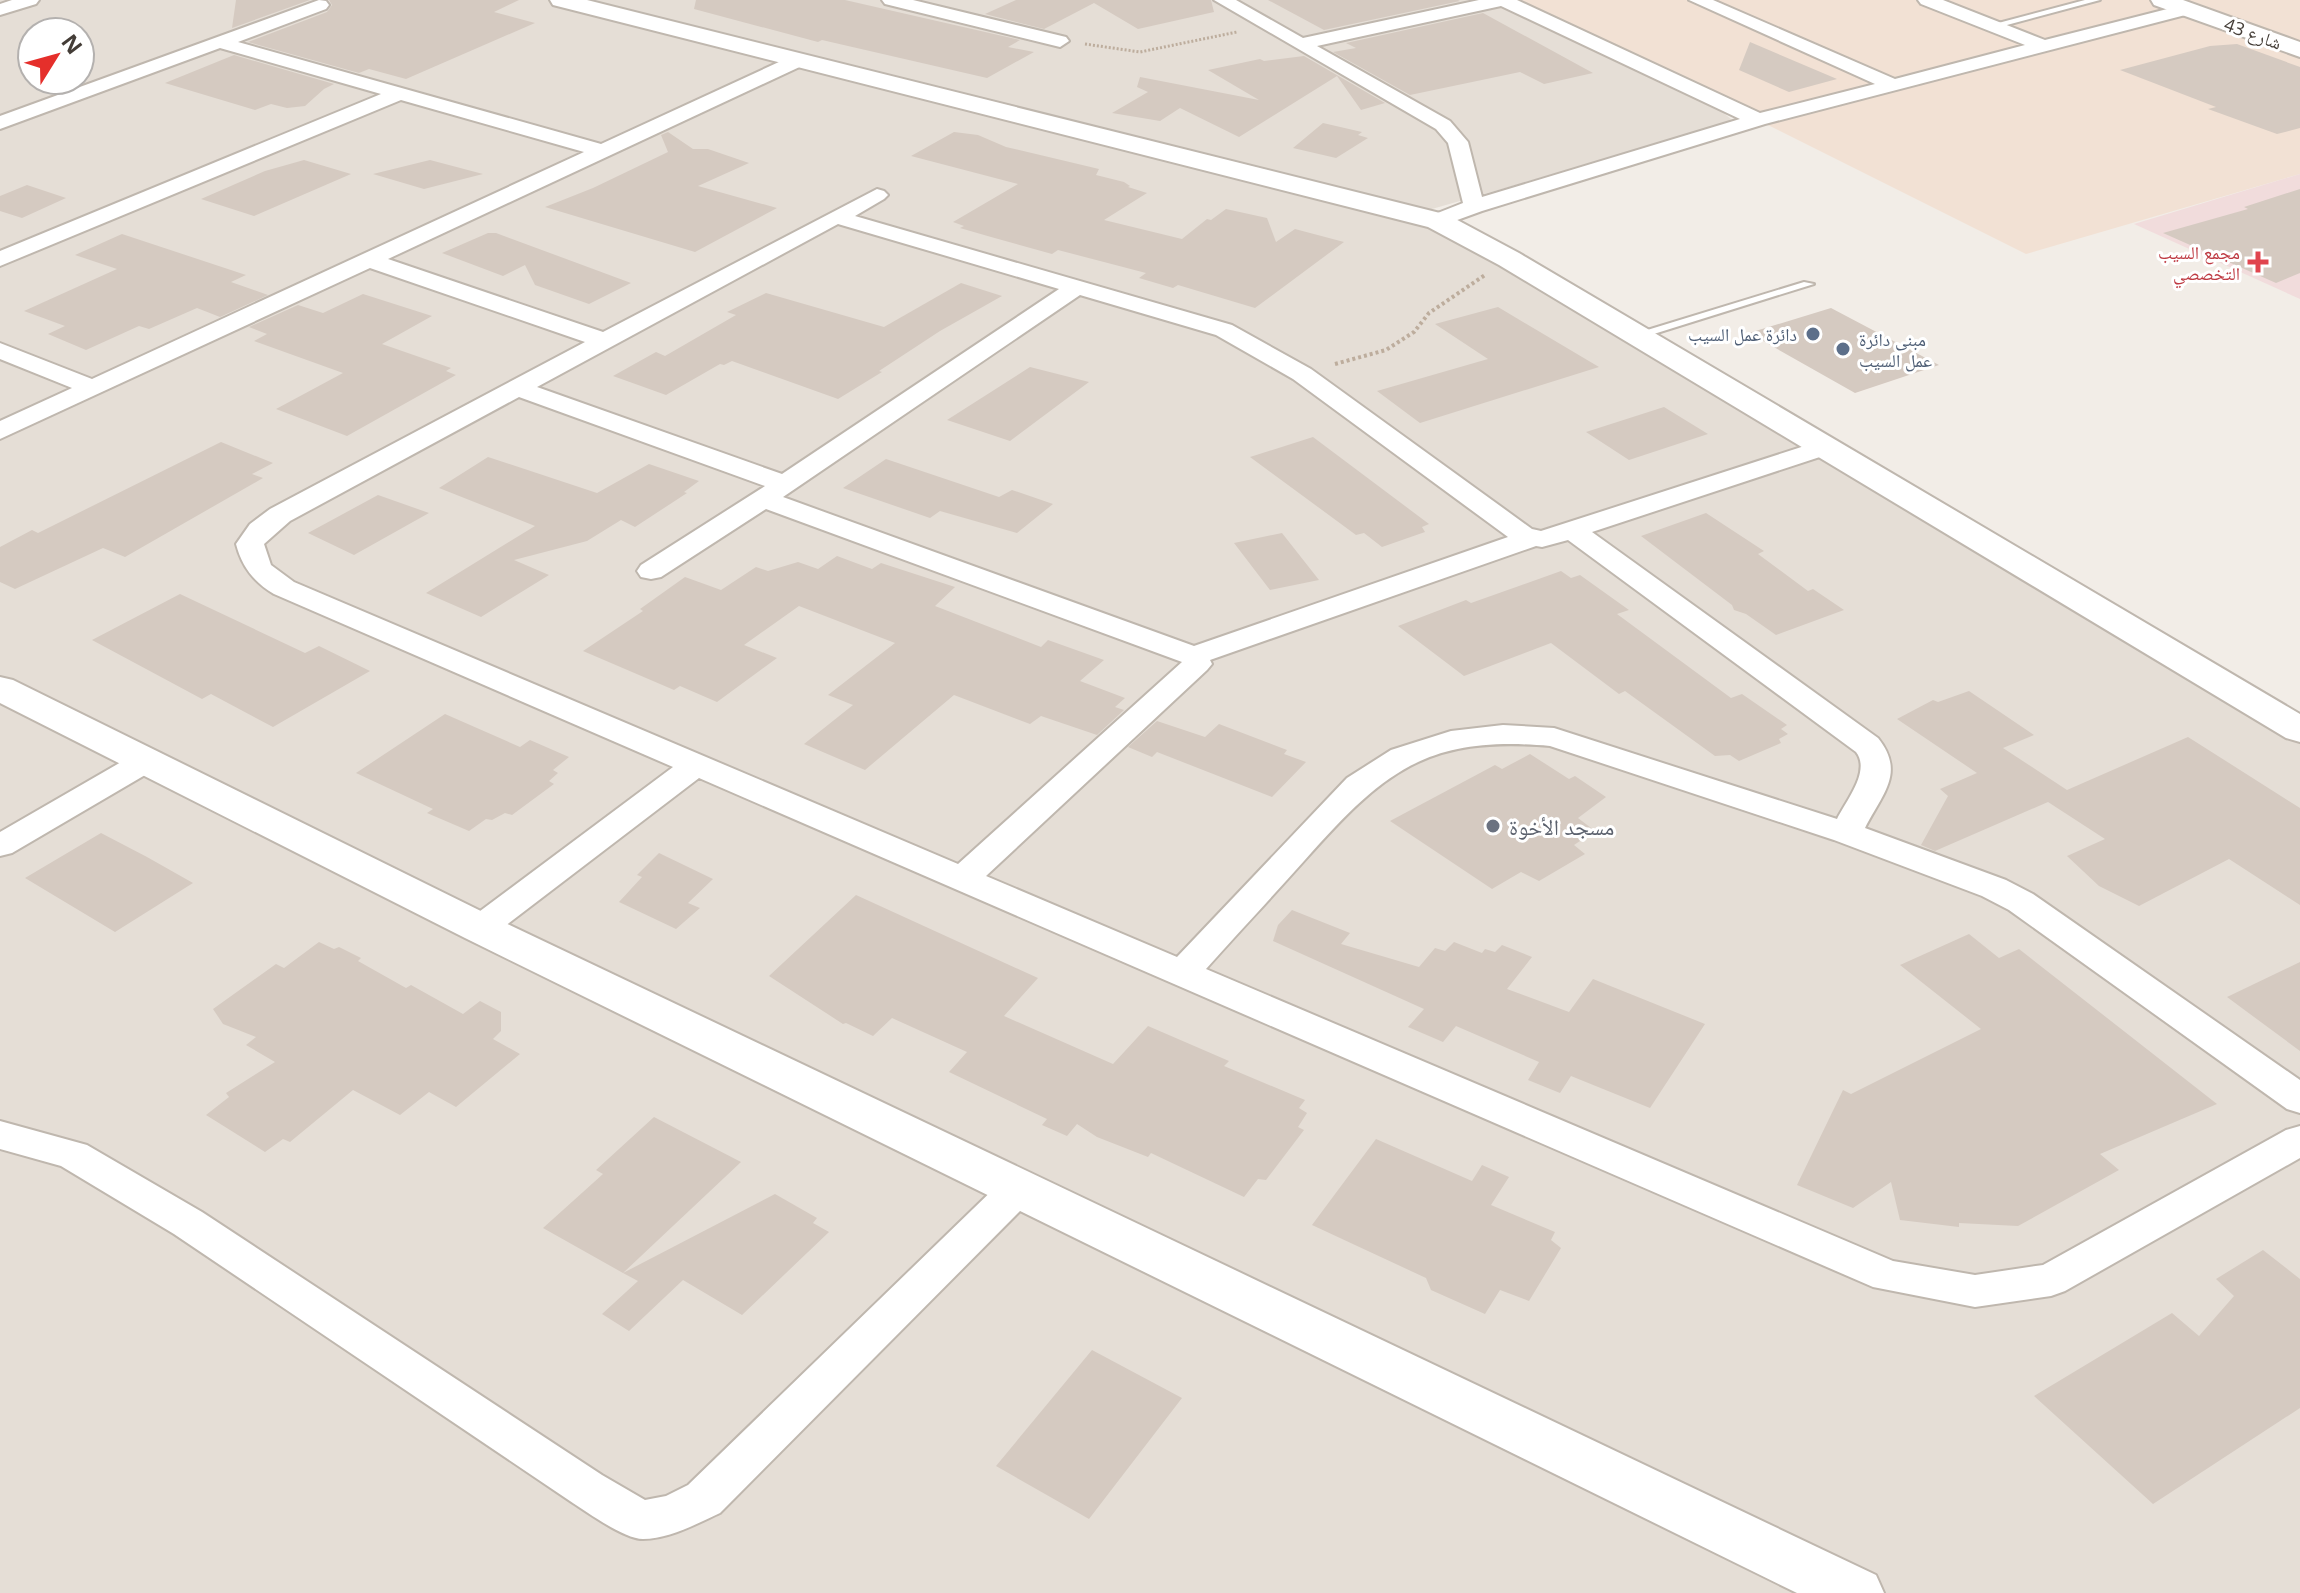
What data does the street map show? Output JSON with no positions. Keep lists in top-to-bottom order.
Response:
{
  "streets": {
    "street": ["شارع 43"]
  },
  "places": {
    "health": ["مجمع السيب التخصصي"],
    "other": ["دائرة عمل السيب", "مبنى دائرة عمل السيب", "مسجد الأخوة"]
  },
  "north": "top right"
}
